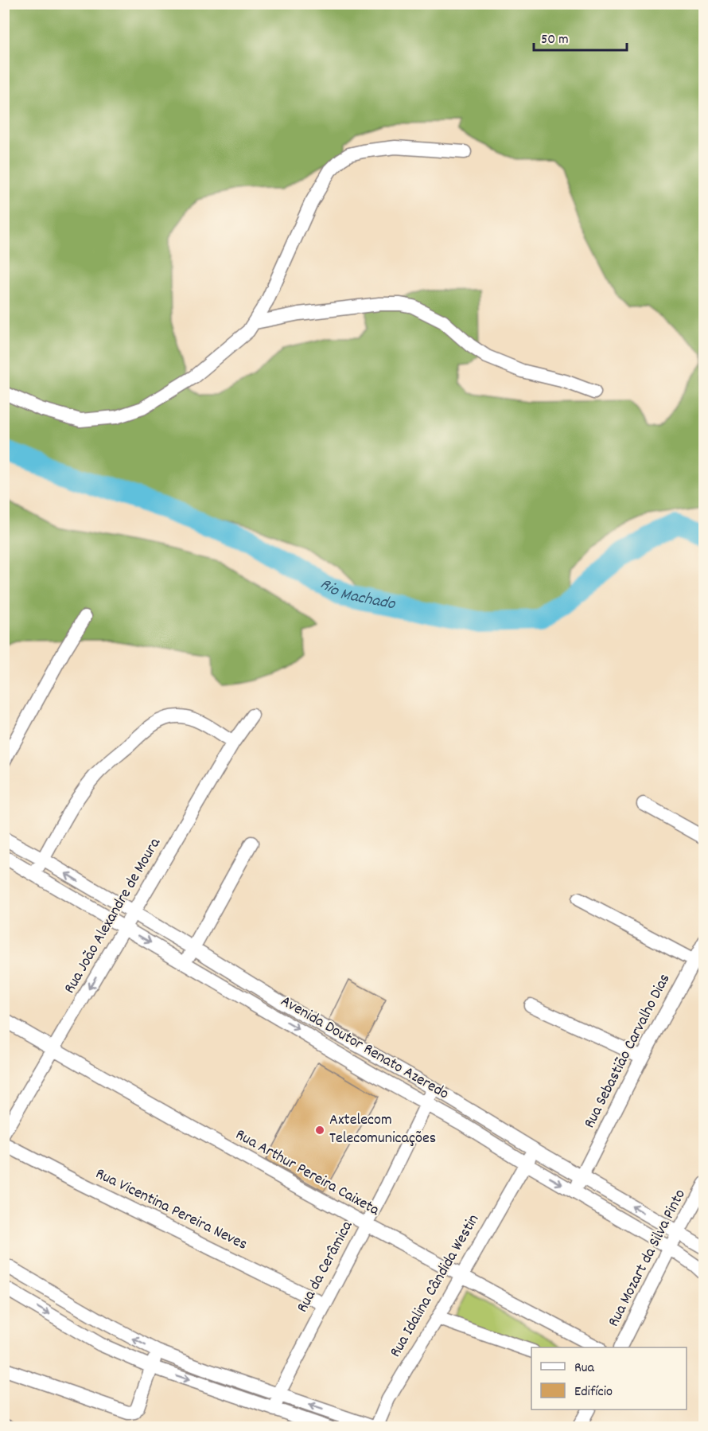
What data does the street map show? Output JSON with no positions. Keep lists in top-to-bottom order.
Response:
{
  "streets": {
    "street": [
      "Rua João Alexandre de Moura",
      "Avenida Doutor Renato Azeredo",
      "Rua Sebastião Carvalho Dias",
      "Rua Arthur Pereira Caixeta",
      "Rua Vicentina Pereira Neves",
      "Rua Mozart da Silva Pinto",
      "Rua da Cerâmica",
      "Rua Idalina Cândida Westin"
    ]
  },
  "crossings": [
    ["Rua João Alexandre de Moura", "Avenida Doutor Renato Azeredo"],
    ["Rua João Alexandre de Moura", "Rua Arthur Pereira Caixeta"],
    ["Avenida Doutor Renato Azeredo", "Rua Sebastião Carvalho Dias"],
    ["Avenida Doutor Renato Azeredo", "Rua Mozart da Silva Pinto"],
    ["Avenida Doutor Renato Azeredo", "Rua da Cerâmica"],
    ["Avenida Doutor Renato Azeredo", "Rua Idalina Cândida Westin"],
    ["Rua Arthur Pereira Caixeta", "Rua da Cerâmica"],
    ["Rua Arthur Pereira Caixeta", "Rua Idalina Cândida Westin"],
    ["Rua Vicentina Pereira Neves", "Rua da Cerâmica"]
  ],
  "water": ["Rio Machado"],
  "places": ["Axtelecom Telecomunicações"],
  "legend": ["Rua", "Edifício"],
  "scale_bar": "50 m"
}
